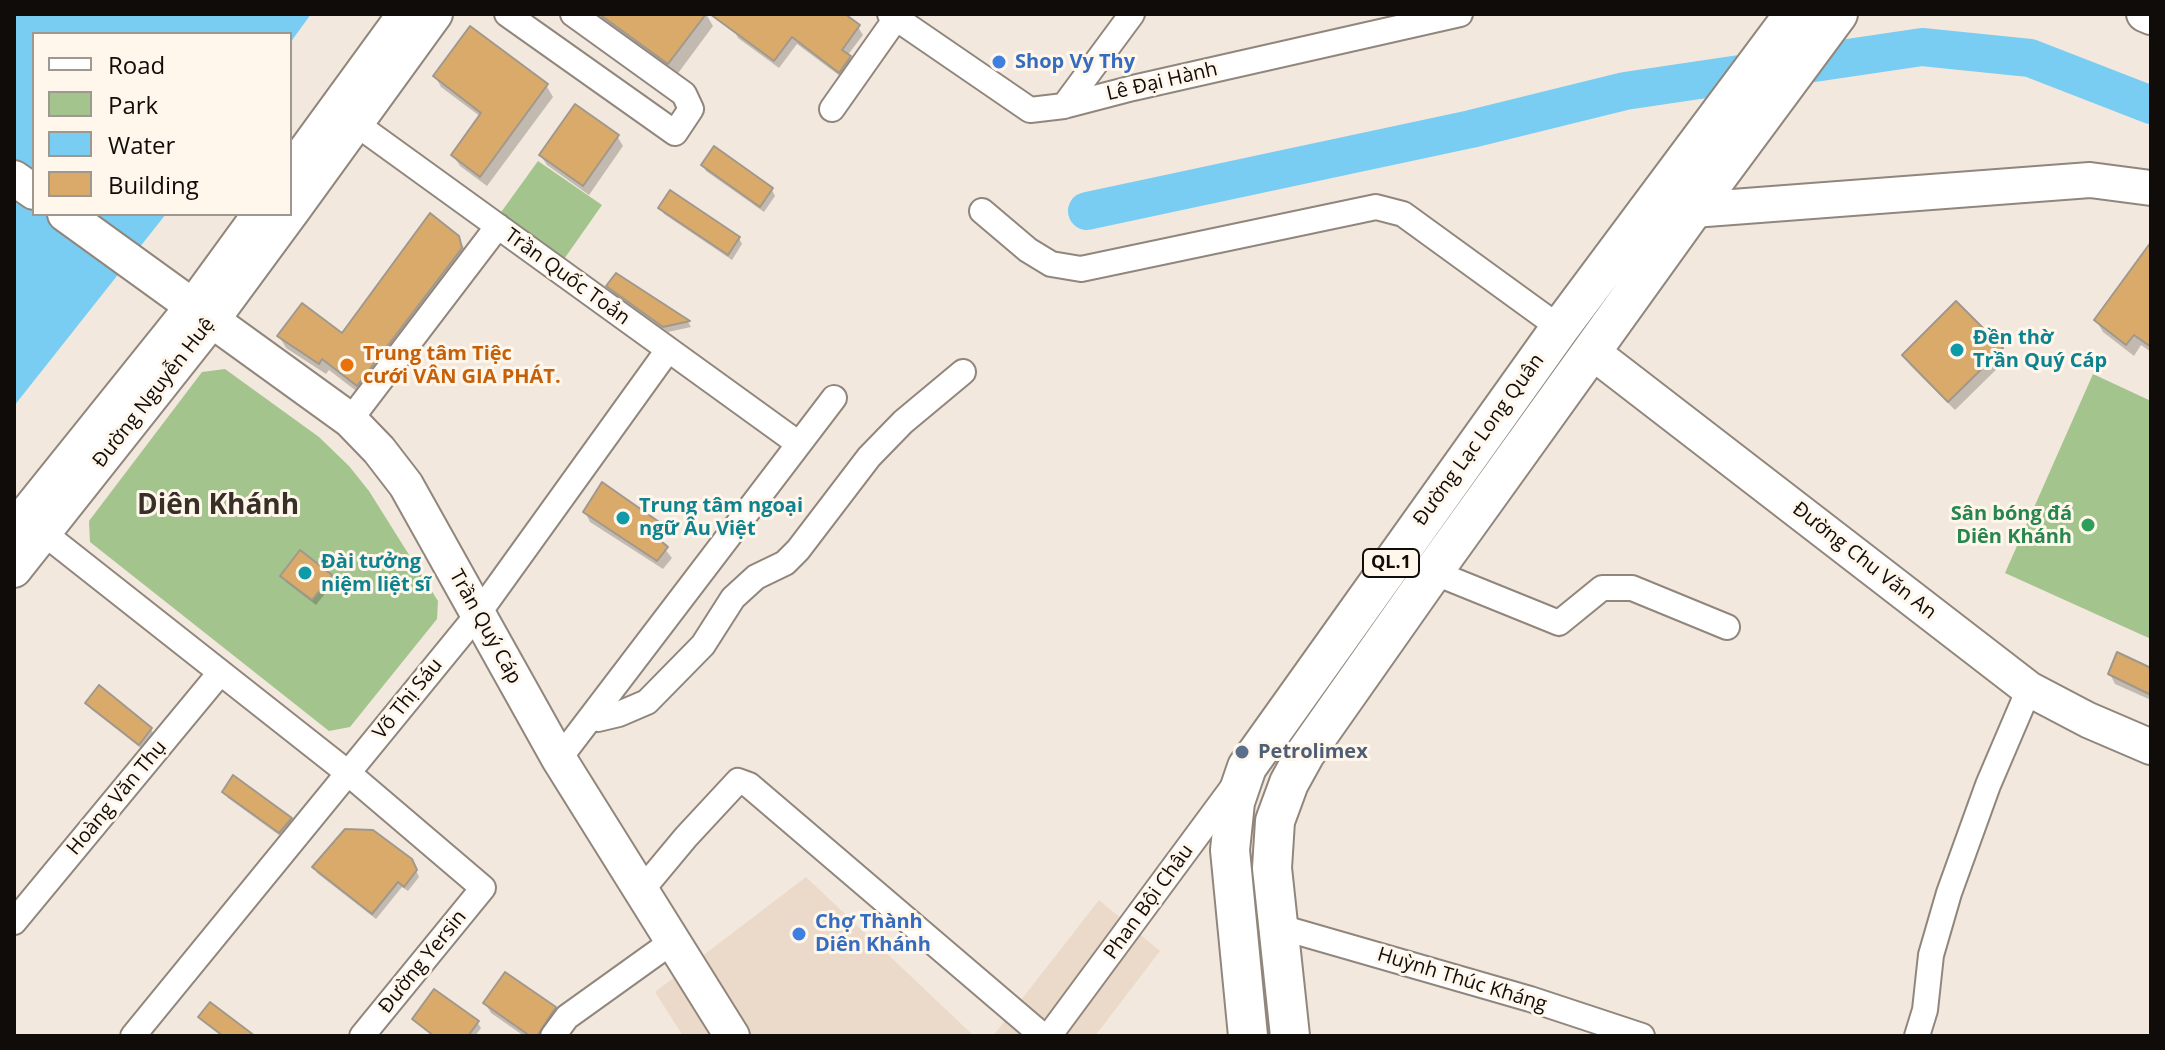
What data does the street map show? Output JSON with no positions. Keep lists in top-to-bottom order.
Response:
{
  "streets": {
    "main road": ["Đường Lạc Long Quân", "QL.1"],
    "street": [
      "Lê Đại Hành",
      "Trần Quốc Toản",
      "Đường Nguyễn Huệ",
      "Đường Chu Văn An",
      "Trần Quý Cáp",
      "Võ Thị Sáu",
      "Hoàng Văn Thụ",
      "Phan Bội Châu",
      "Đường Yersin",
      "Huỳnh Thúc Kháng"
    ]
  },
  "crossings": [
    ["Trần Quốc Toản", "Đường Nguyễn Huệ"],
    ["Trần Quốc Toản", "Võ Thị Sáu"],
    ["Đường Nguyễn Huệ", "Trần Quý Cáp"],
    ["Đường Lạc Long Quân", "Đường Chu Văn An"],
    ["Đường Lạc Long Quân", "Phan Bội Châu"],
    ["Đường Lạc Long Quân", "Huỳnh Thúc Kháng"],
    ["Trần Quý Cáp", "Võ Thị Sáu"],
    ["Võ Thị Sáu", "Đường Yersin"]
  ],
  "districts": ["Diên Khánh"],
  "places": [
    "Shop Vy Thy",
    "Đền thờ Trần Quý Cáp",
    "Trung tâm Tiệc cưới VÂN GIA PHÁT.",
    "Trung tâm ngoại ngữ Âu Việt",
    "Sân bóng đá Diên Khánh",
    "Đài tưởng niệm liệt sĩ",
    "Petrolimex",
    "Chợ Thành Diên Khánh"
  ],
  "legend": [
    "Road",
    "Park",
    "Water",
    "Building"
  ]
}
